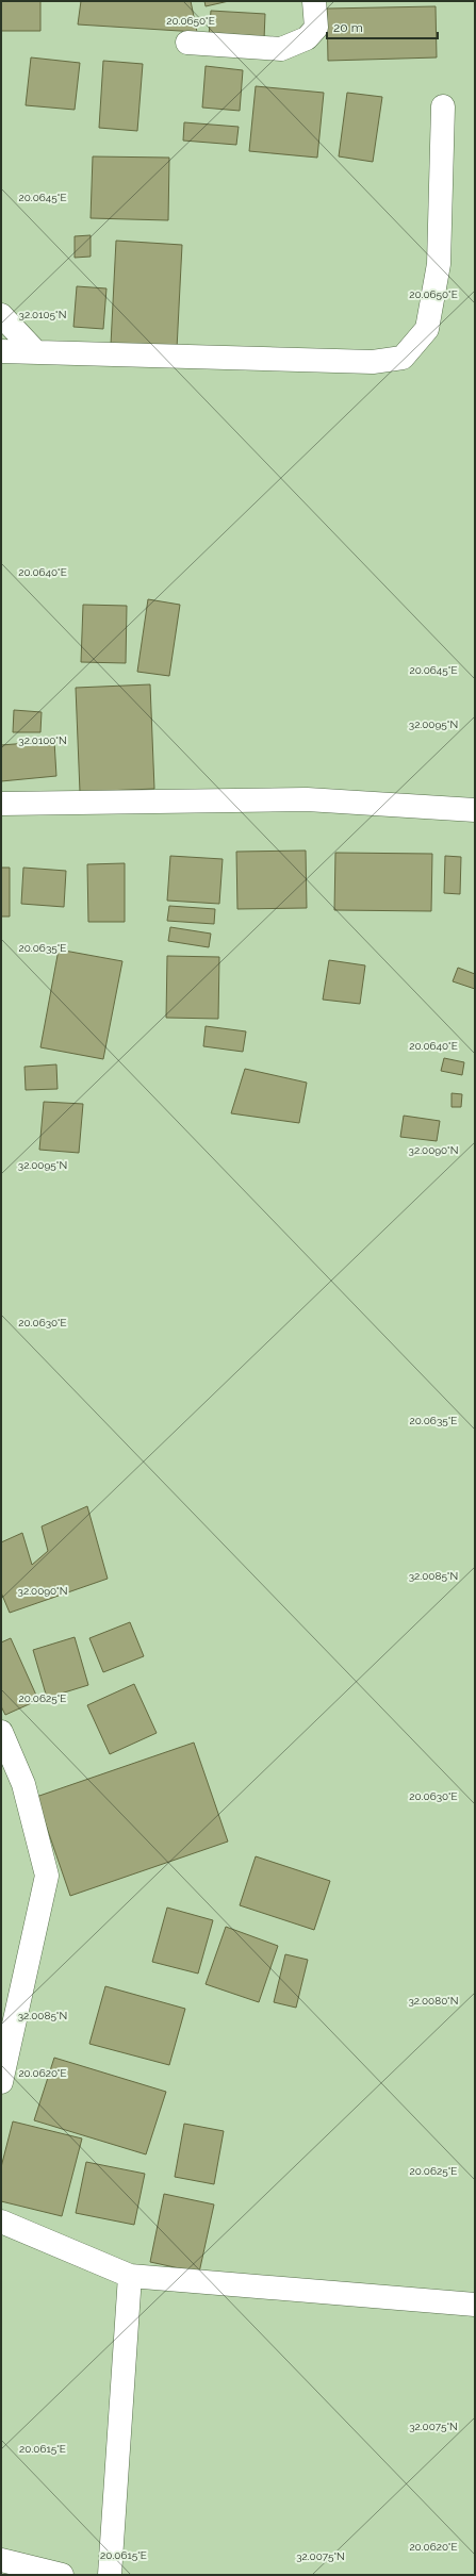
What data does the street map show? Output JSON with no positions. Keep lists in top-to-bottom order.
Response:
{
  "scale_bar": "20 m",
  "coordinates": [
    "20.0650°E",
    "20.0645°E",
    "32.0105°N",
    "20.0640°E",
    "32.0095°N",
    "32.0100°N",
    "20.0635°E",
    "32.0090°N",
    "20.0630°E",
    "32.0085°N",
    "20.0625°E",
    "32.0080°N",
    "20.0620°E",
    "32.0075°N",
    "20.0615°E"
  ]
}
